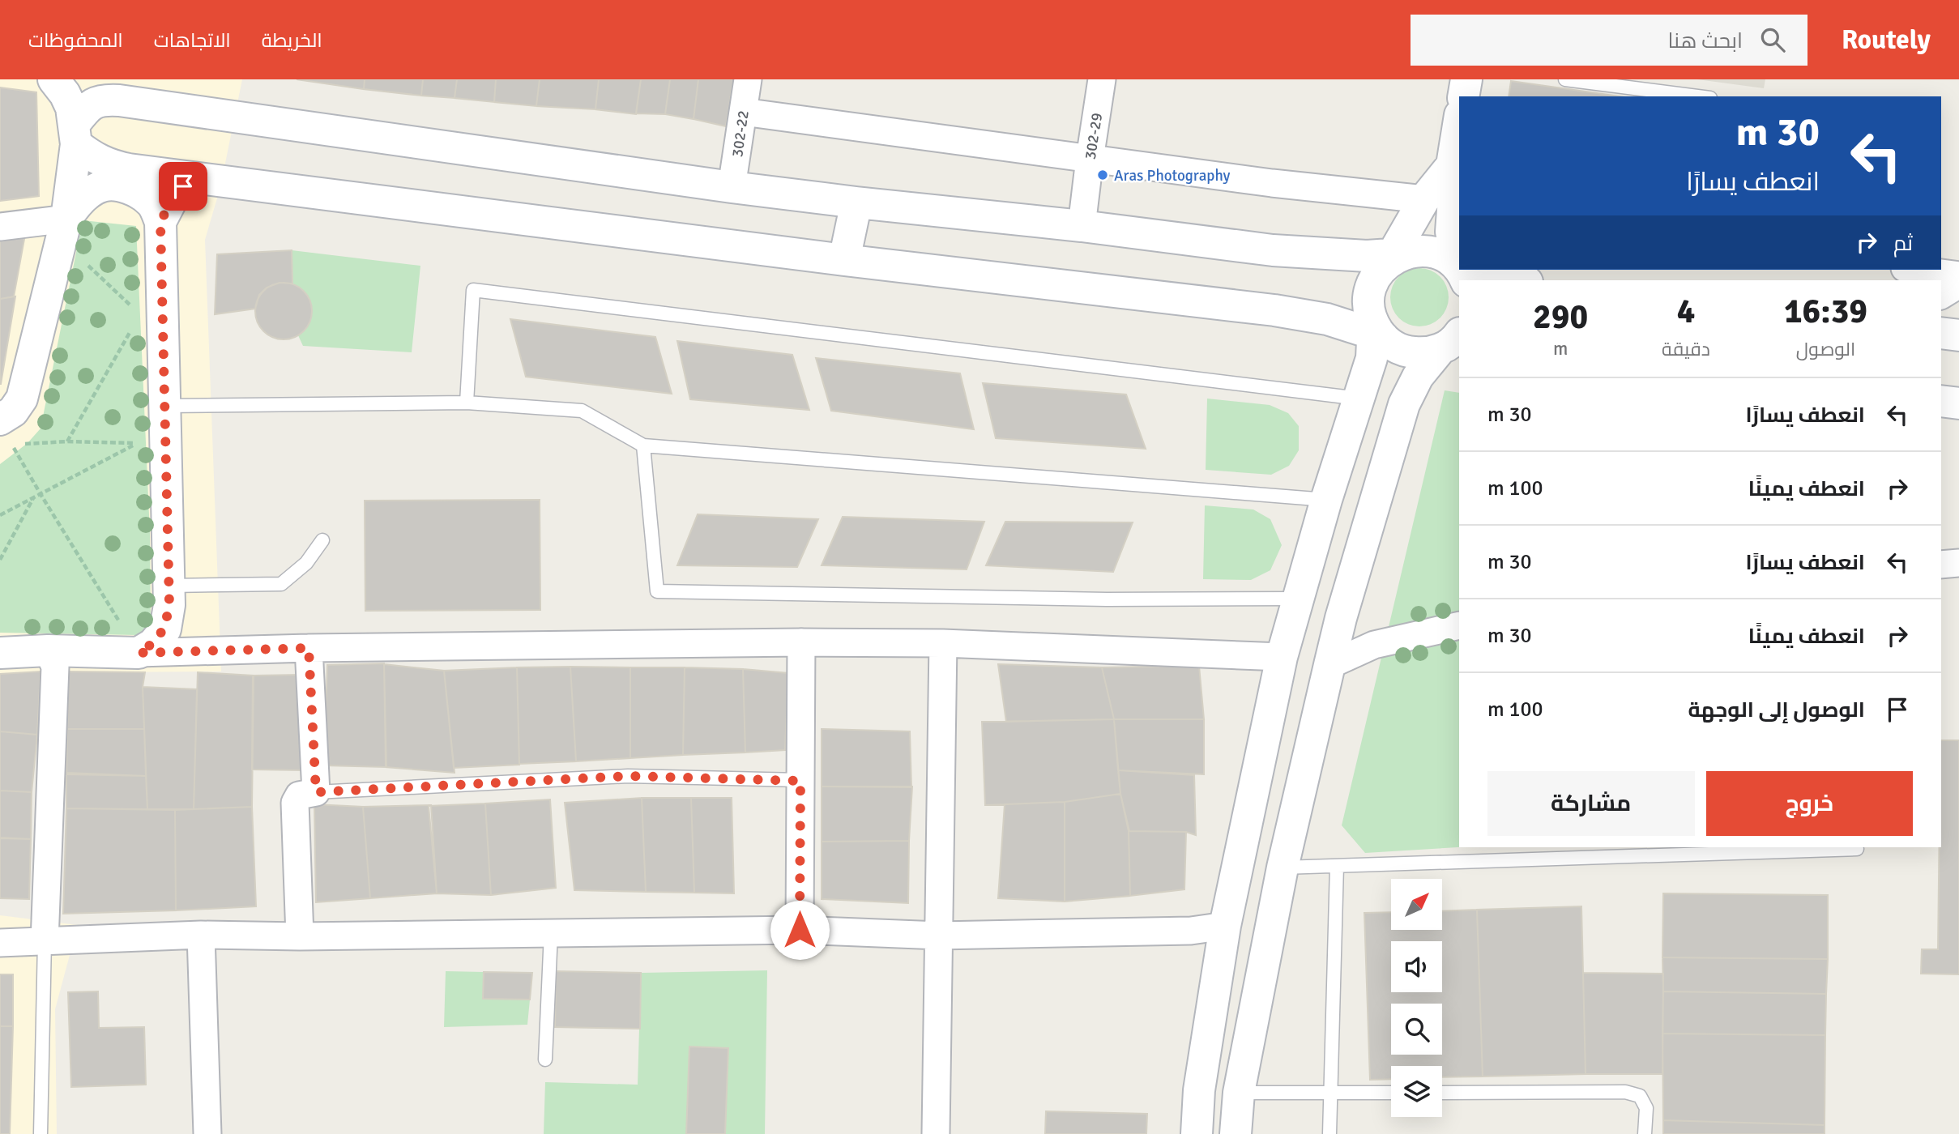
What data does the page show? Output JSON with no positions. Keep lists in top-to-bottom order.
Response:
{
  "streets": {
    "street": ["302-22", "302-29"]
  },
  "places": ["Aras Photography"],
  "north": "top right",
  "page": {
    "header": "Routely",
    "search": "ابحث هنا",
    "nav": ["الخريطة", "الاتجاهات", "المحفوظات"],
    "turn": ["30 m", "انعطف يسارًا"],
    "then": "ثم",
    "eta": [
      "16:39",
      "الوصول",
      "4",
      "دقيقة",
      "290",
      "m"
    ],
    "list": [
      {
        "name": "انعطف يسارًا",
        "value": "30 m"
      },
      {
        "name": "انعطف يمينًا",
        "value": "100 m"
      },
      {
        "name": "انعطف يسارًا",
        "value": "30 m"
      },
      {
        "name": "انعطف يمينًا",
        "value": "30 m"
      },
      {
        "name": "الوصول إلى الوجهة",
        "value": "100 m"
      }
    ],
    "buttons": ["خروج", "مشاركة"]
  }
}
